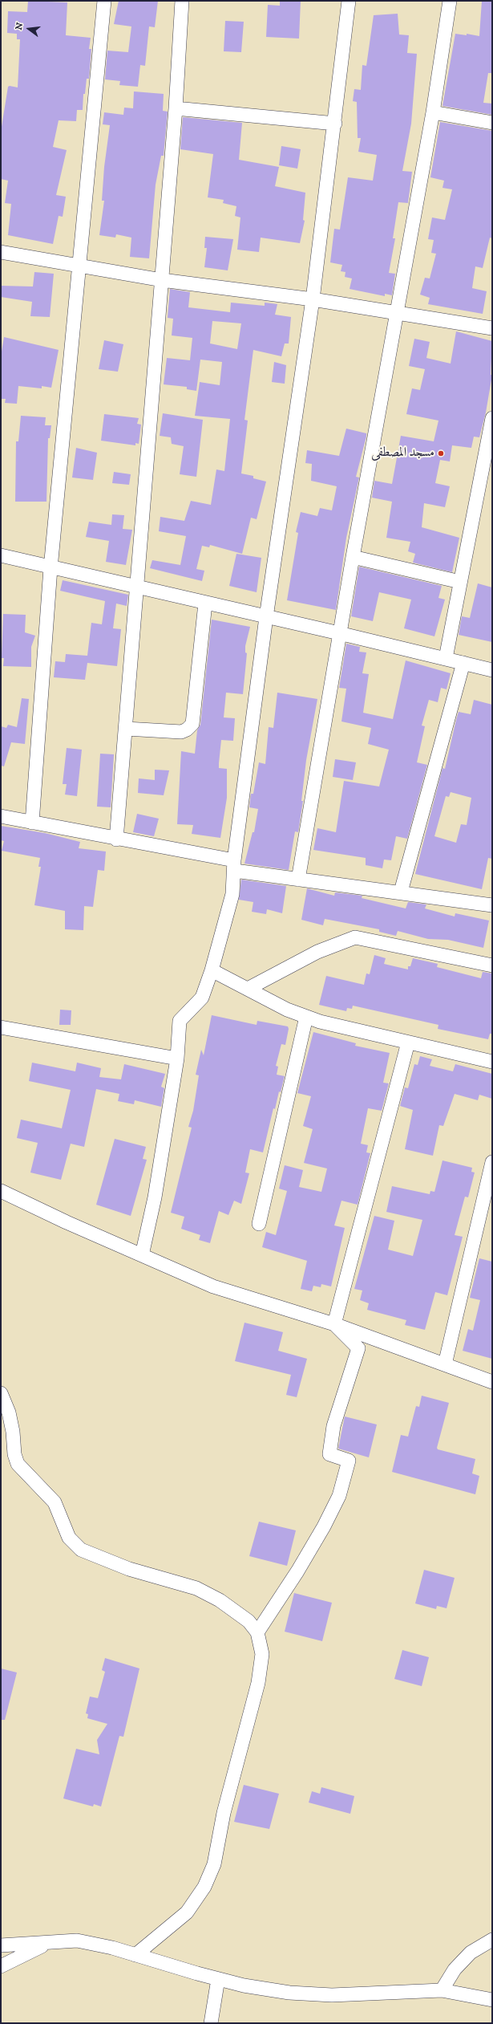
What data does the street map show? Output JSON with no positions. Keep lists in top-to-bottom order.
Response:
{
  "places": ["مسجد المصطفى"],
  "north": "left"
}
